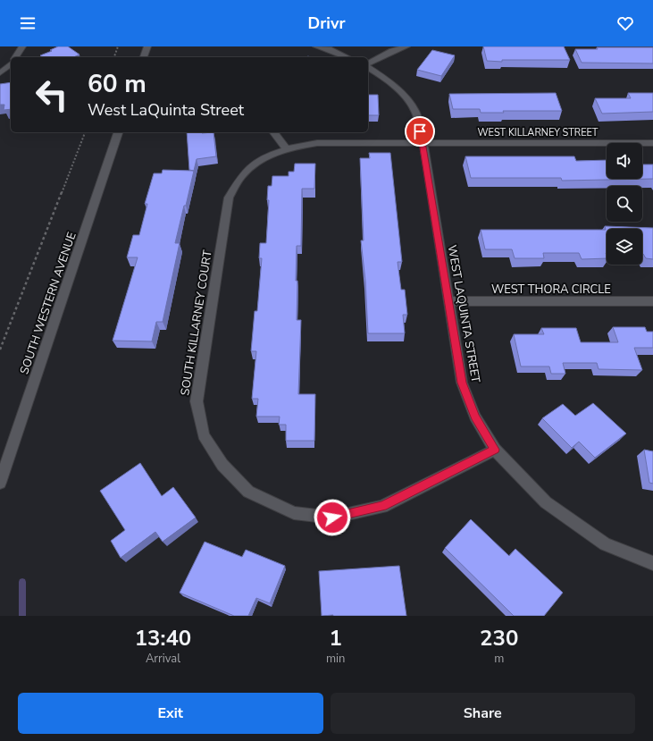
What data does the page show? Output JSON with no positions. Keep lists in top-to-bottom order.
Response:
{
  "streets": {
    "street": [
      "WEST KILLARNEY STREET",
      "WEST THORA CIRCLE",
      "SOUTH WESTERN AVENUE",
      "WEST LAQUINTA STREET",
      "SOUTH KILLARNEY COURT"
    ]
  },
  "crossings": [
    ["WEST KILLARNEY STREET", "WEST LAQUINTA STREET"],
    ["WEST KILLARNEY STREET", "SOUTH KILLARNEY COURT"],
    ["WEST THORA CIRCLE", "WEST LAQUINTA STREET"],
    ["WEST LAQUINTA STREET", "SOUTH KILLARNEY COURT"]
  ],
  "page": {
    "header": "Drivr",
    "turn": ["60 m", "West LaQuinta Street"],
    "eta": [
      "13:40",
      "Arrival",
      "1",
      "min",
      "230",
      "m"
    ],
    "buttons": ["Exit", "Share"]
  }
}
